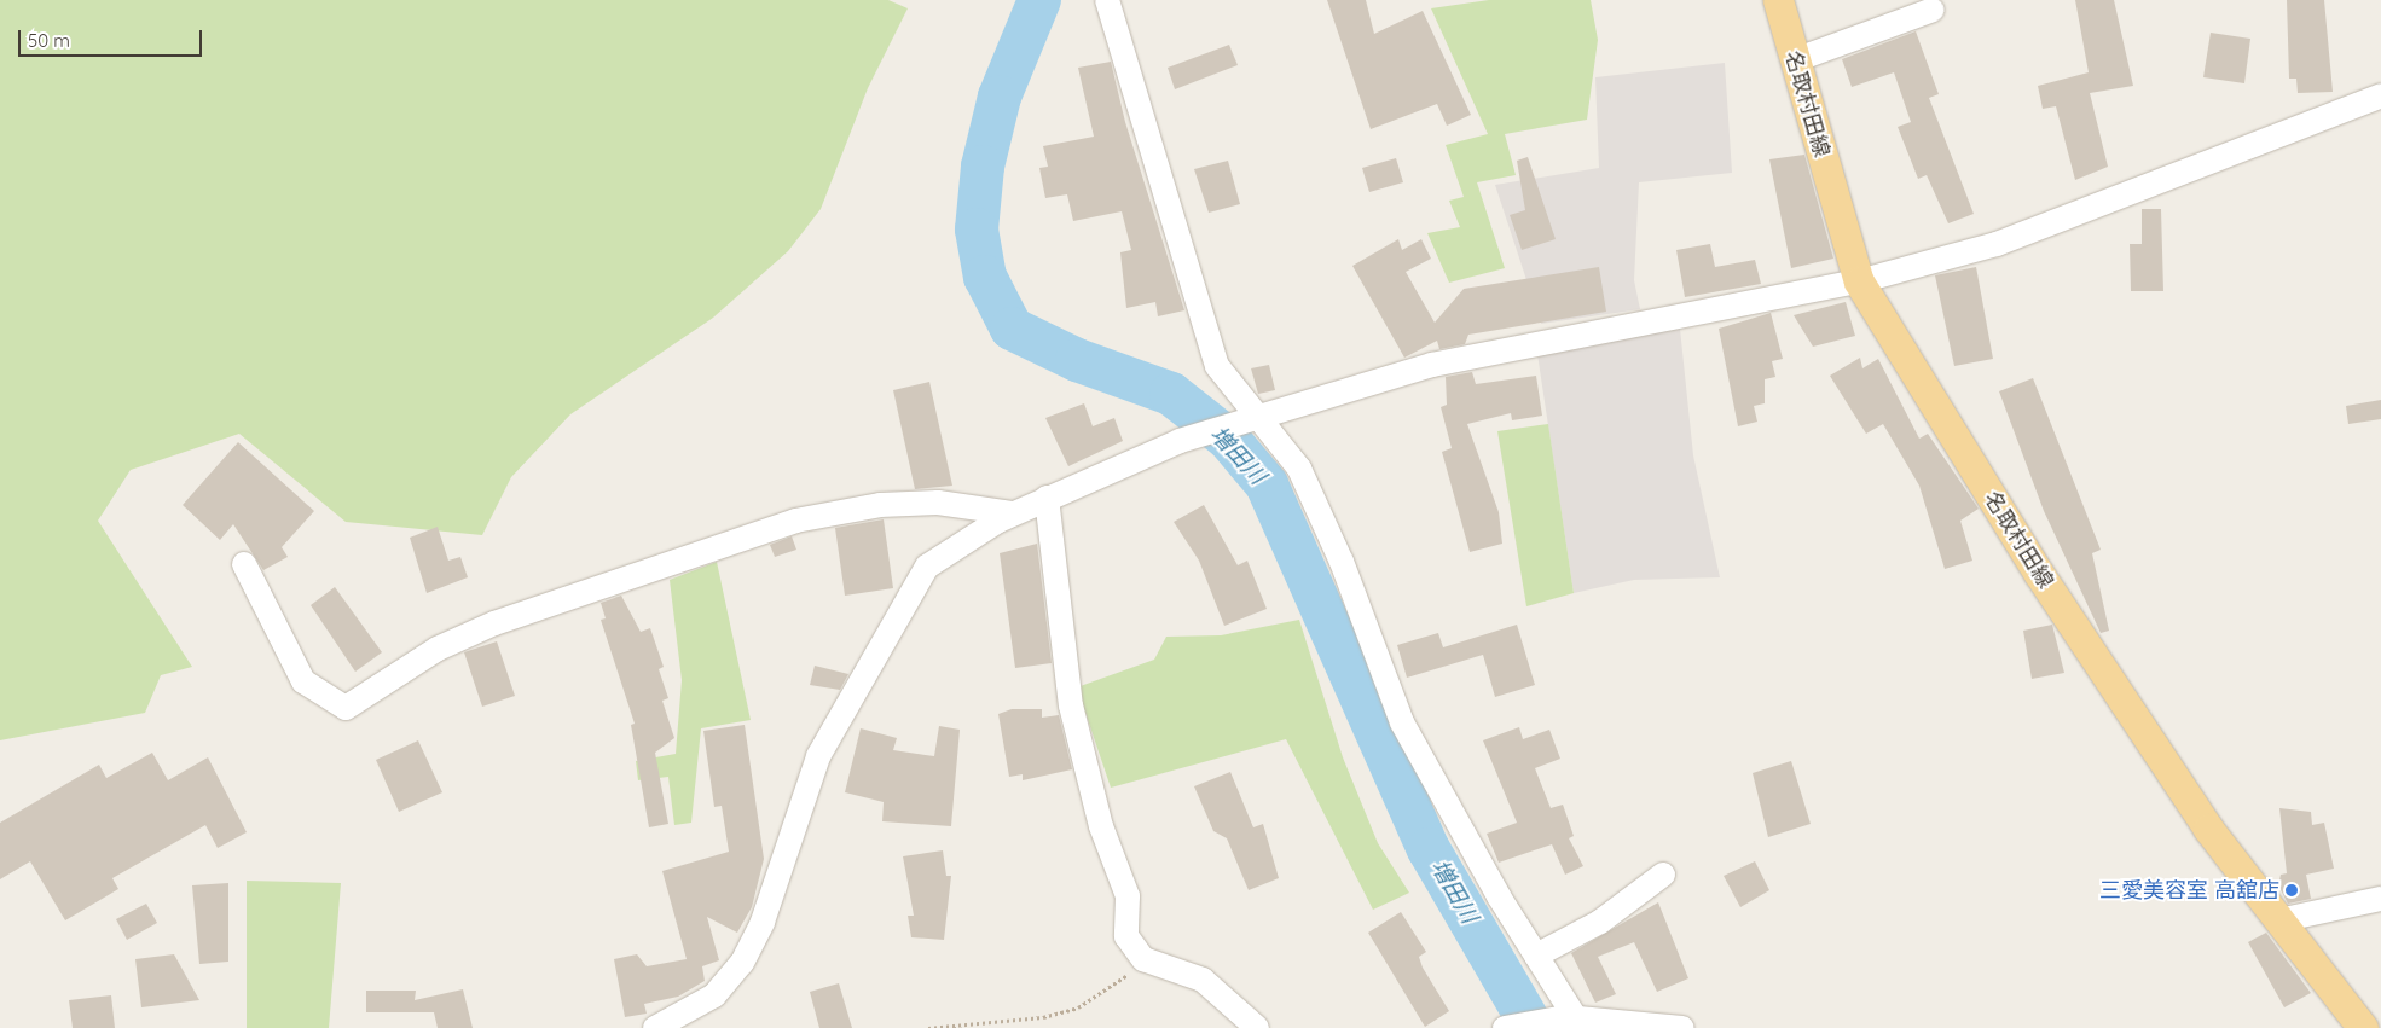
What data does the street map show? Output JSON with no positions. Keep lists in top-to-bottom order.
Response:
{
  "streets": {
    "main road": ["名取村田線"]
  },
  "water": ["増田川"],
  "places": ["三愛美容室 高舘店"],
  "scale_bar": "50 m"
}
